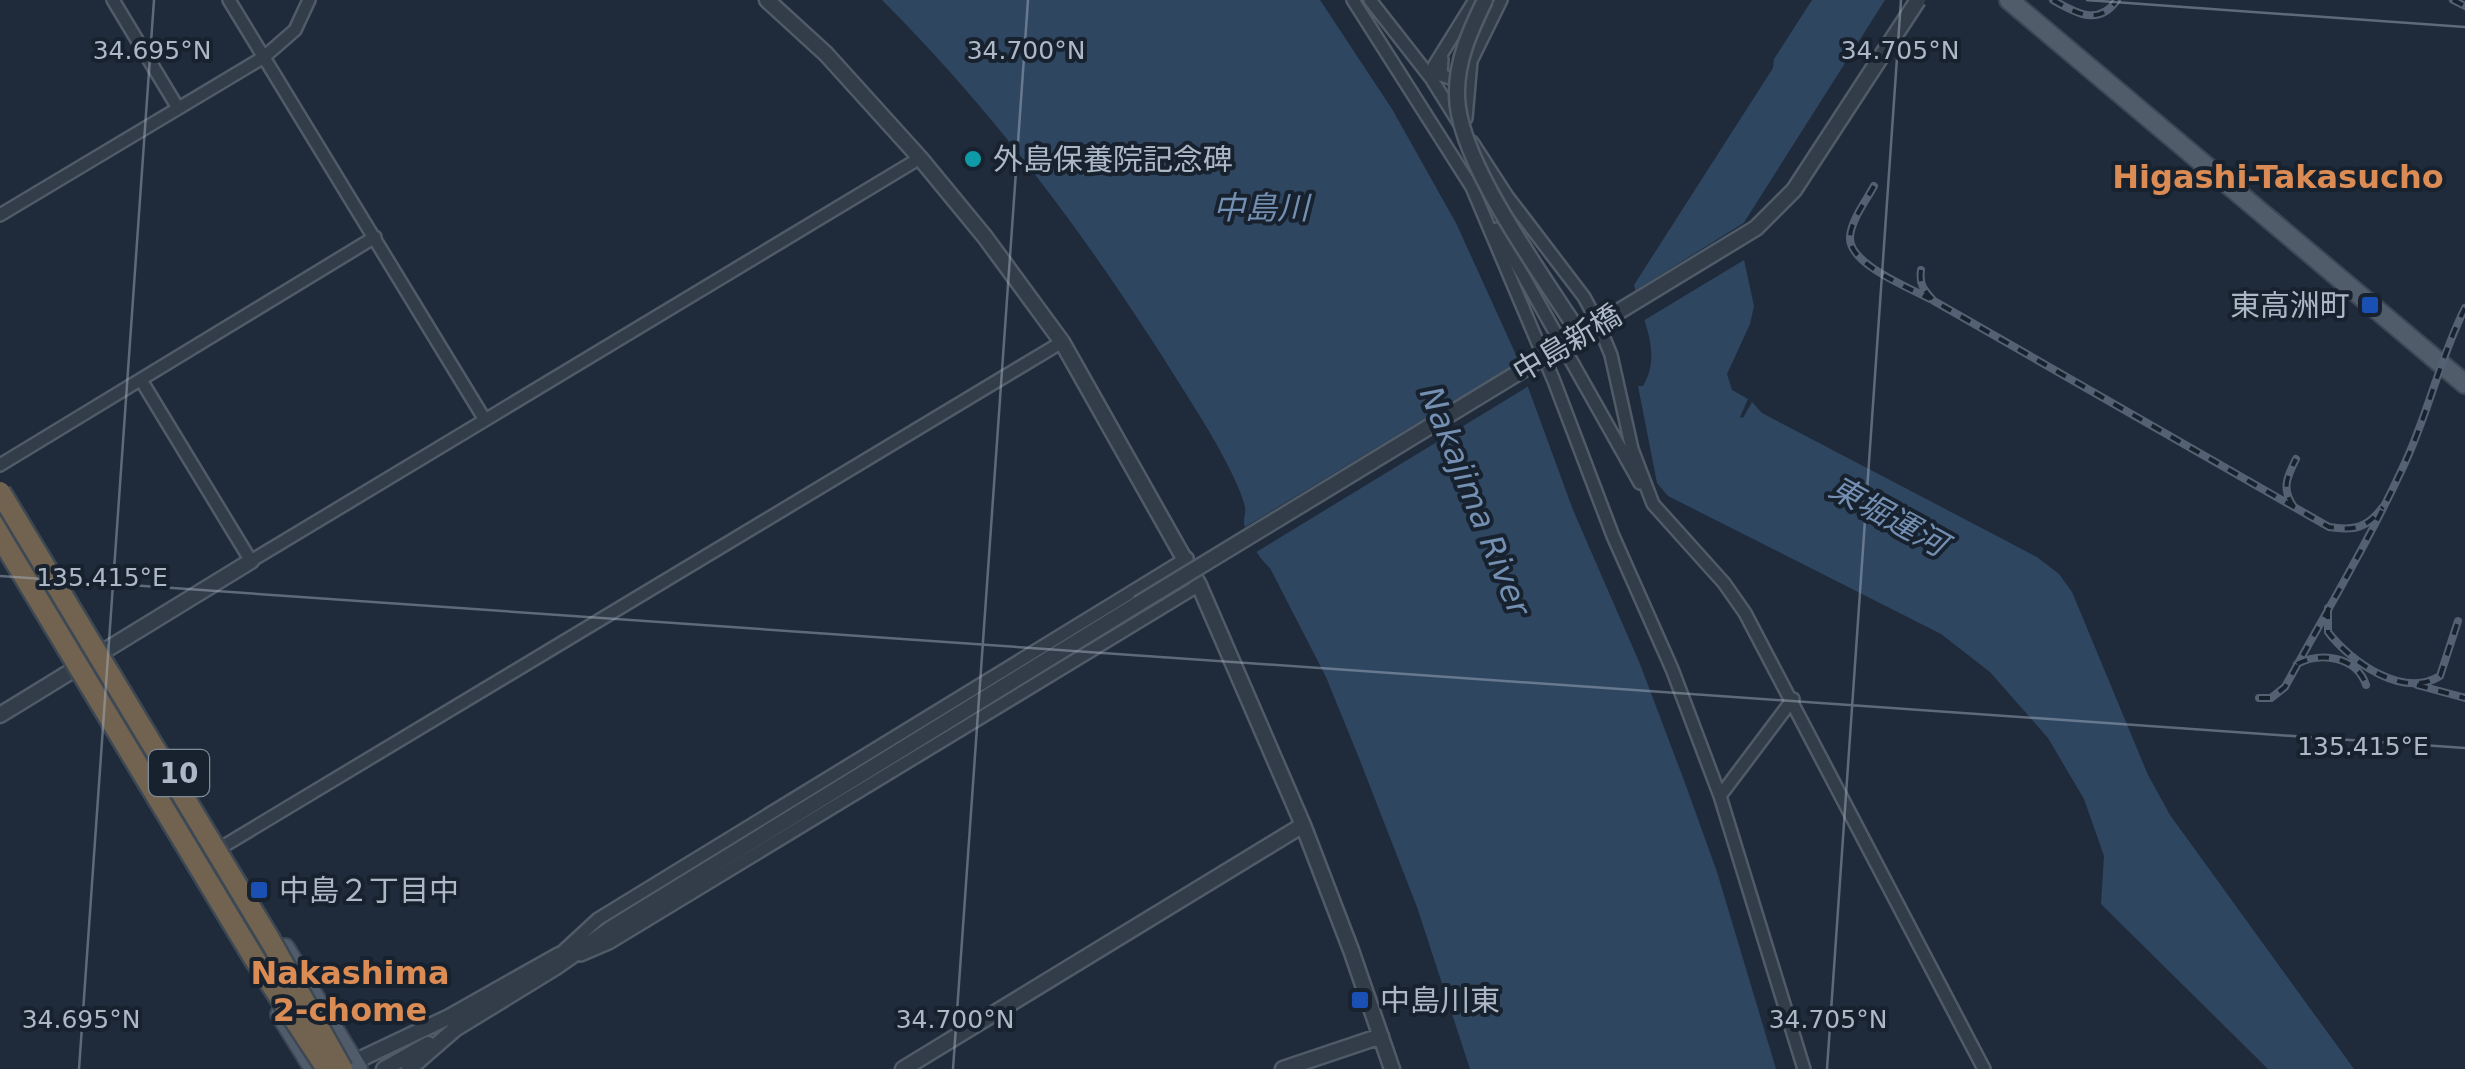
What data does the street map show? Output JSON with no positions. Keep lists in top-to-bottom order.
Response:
{
  "streets": {
    "main road": ["10"],
    "street": ["中島新橋"]
  },
  "districts": ["Higashi-Takasucho", "Nakashima 2-chome"],
  "water": ["中島川", "Nakajima River", "東堀運河"],
  "places": {
    "other": ["外島保養院記念碑"],
    "transit": ["東高洲町", "中島２丁目中", "中島川東"]
  },
  "coordinates": [
    "34.695°N",
    "34.700°N",
    "34.705°N",
    "135.415°E"
  ]
}
